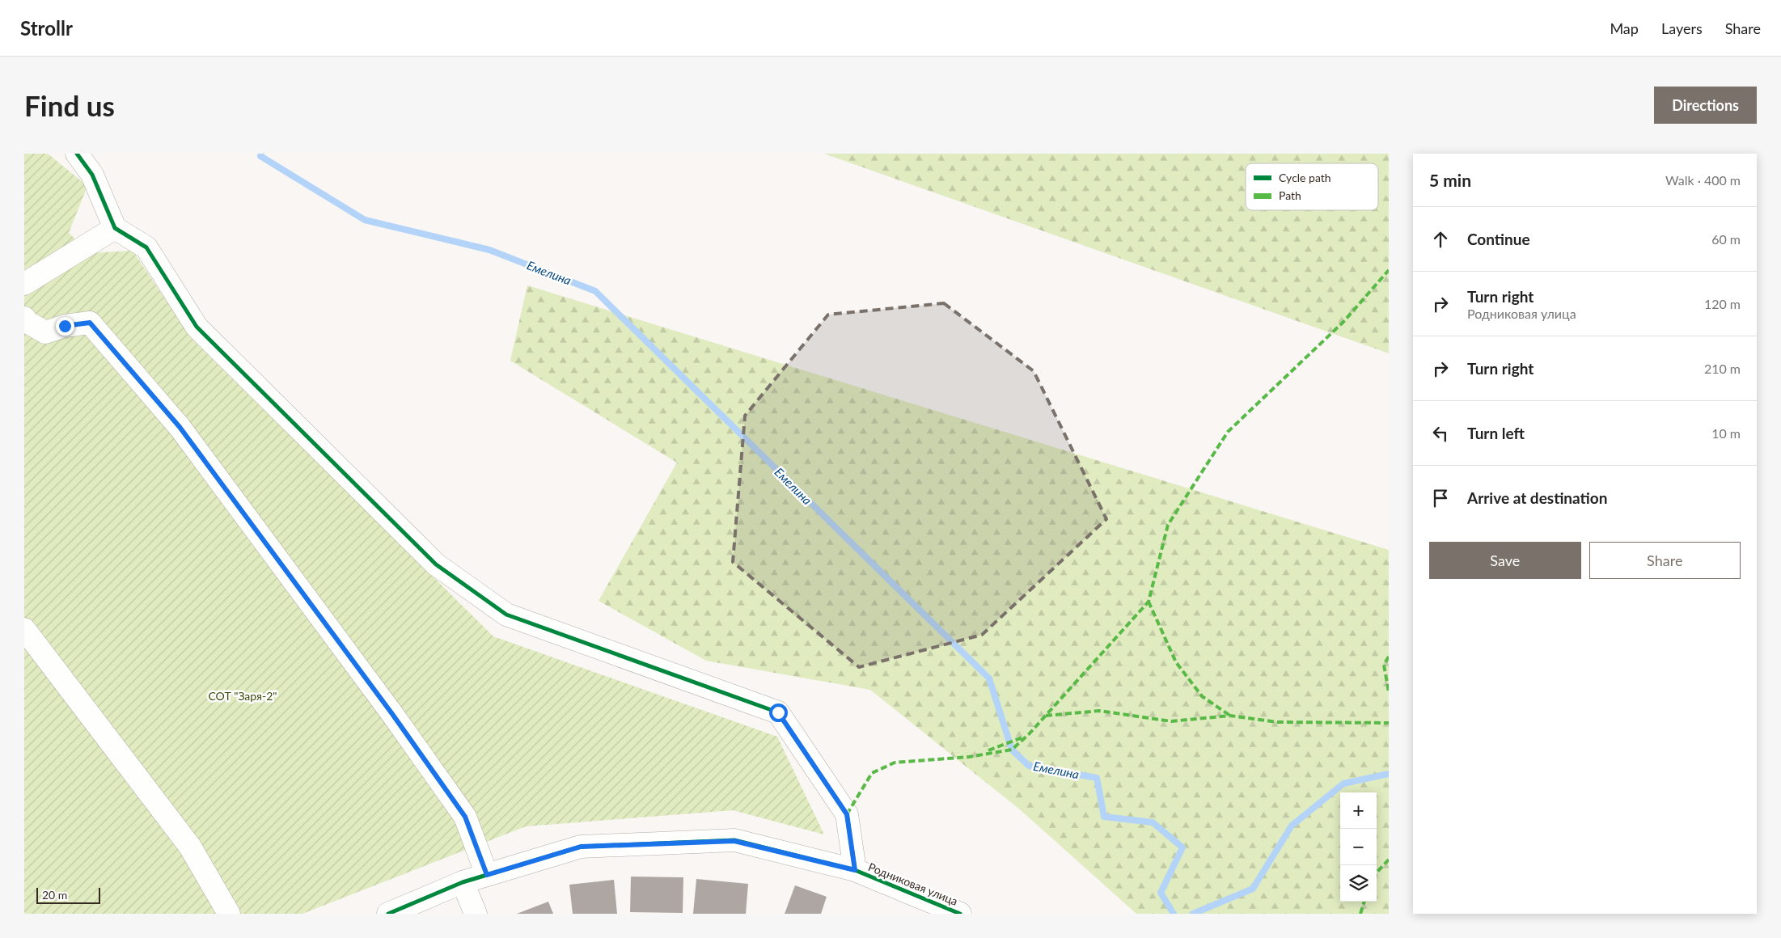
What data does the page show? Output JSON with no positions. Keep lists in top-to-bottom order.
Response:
{
  "streets": {
    "street": ["Родниковая улица"]
  },
  "water": ["Емелина"],
  "parks": ["СОТ \"Заря-2\""],
  "legend": ["Cycle path", "Path"],
  "scale_bar": "20 m",
  "page": {
    "header": "Strollr",
    "nav": ["Map", "Layers", "Share"],
    "buttons": [
      "Directions",
      ["Save", "Share"]
    ],
    "title": "Find us",
    "heading": ["5 min", "Walk · 400 m"],
    "list": [
      ["Continue", "60 m"],
      ["Turn right", "Родниковая улица", "120 m"],
      ["Turn right", "210 m"],
      ["Turn left", "10 m"],
      "Arrive at destination"
    ],
    "map_buttons": ["+", "−"],
    "scale": "20 m"
  }
}
